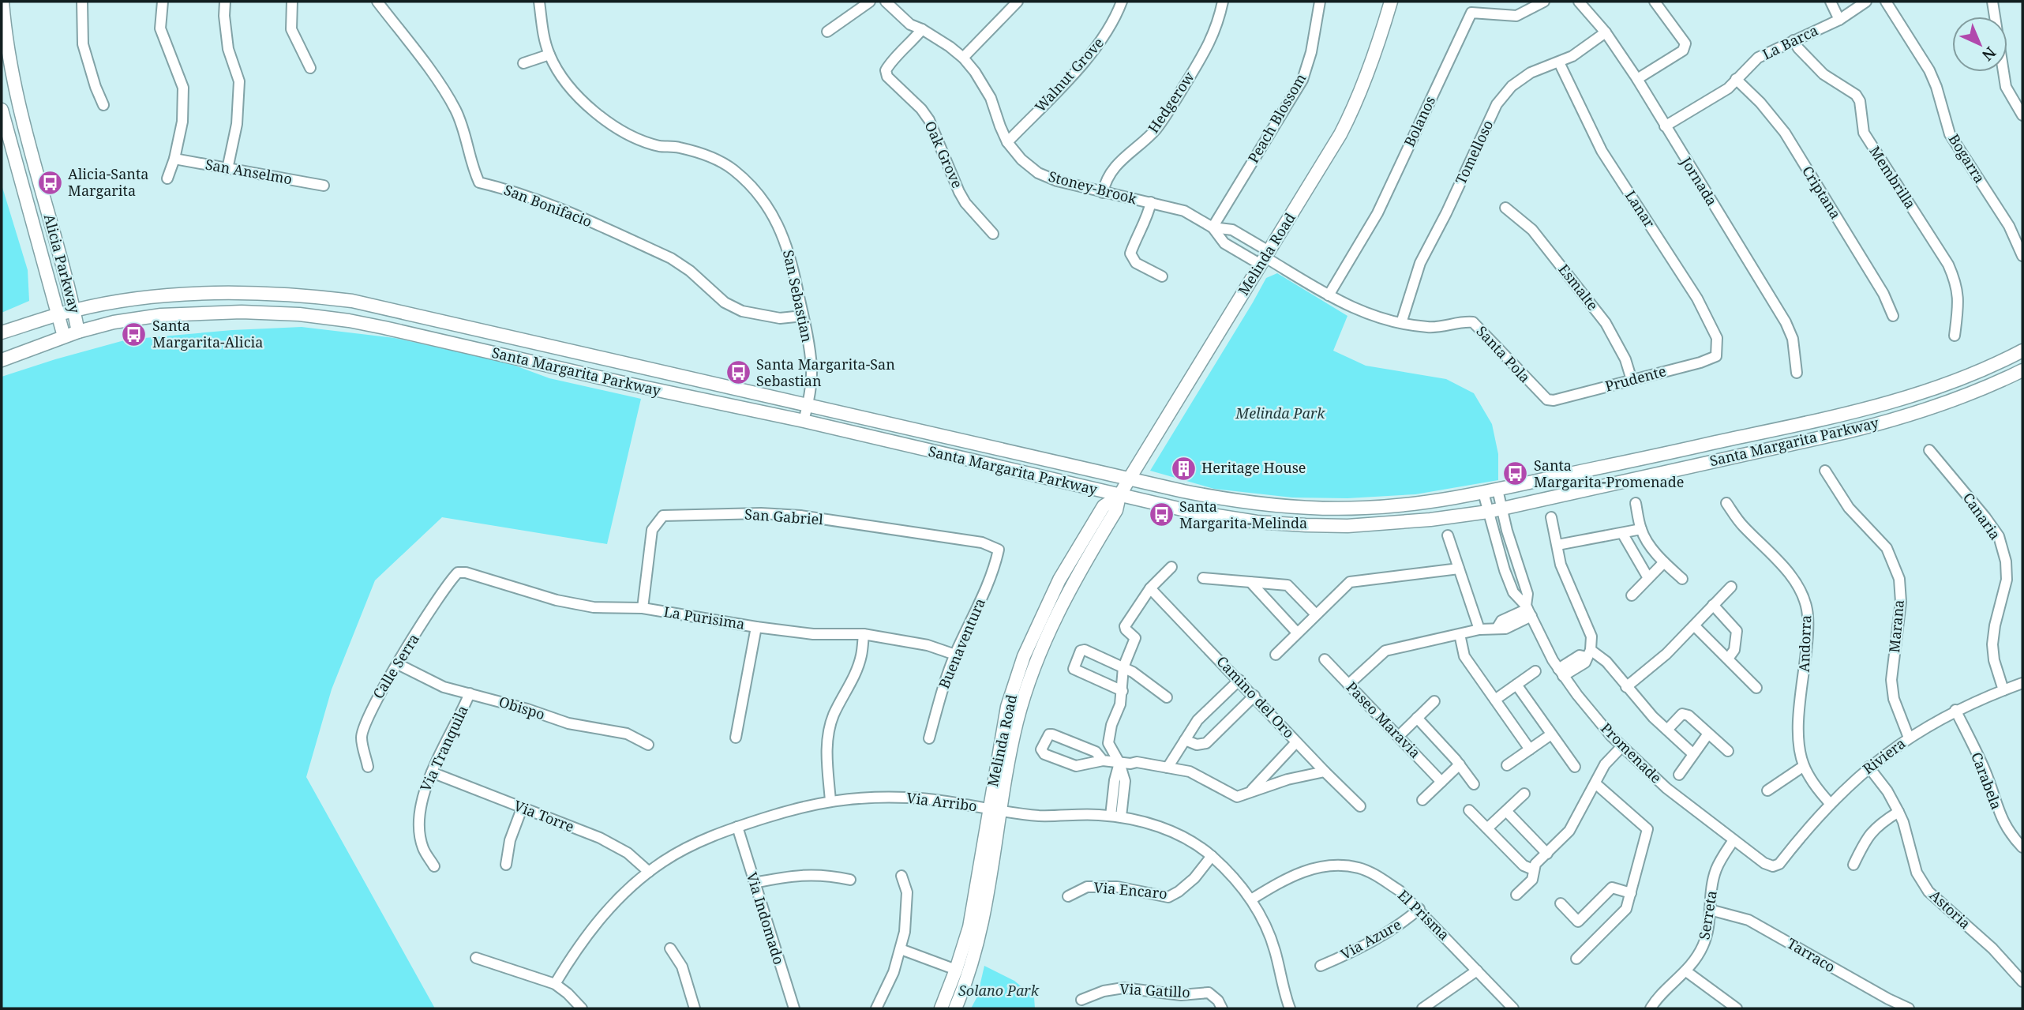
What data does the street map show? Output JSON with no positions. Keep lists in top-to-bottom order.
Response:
{
  "streets": {
    "main road": ["Melinda Road", "Alicia Parkway", "Santa Margarita Parkway"],
    "street": [
      "La Barca",
      "Walnut Grove",
      "Hedgerow",
      "Peach Blossom",
      "Bolanos",
      "Tomelloso",
      "Oak Grove",
      "Bogarra",
      "San Anselmo",
      "Membrilla",
      "Jornada",
      "Stoney-Brook",
      "Criptana",
      "San Bonifacio",
      "Lanar",
      "Esmalte",
      "San Sebastian",
      "Santa Pola",
      "Prudente",
      "Canaria",
      "San Gabriel",
      "La Purisima",
      "Marana",
      "Buenaventura",
      "Andorra",
      "Calle Serra",
      "Camino del Oro",
      "Obispo",
      "Paseo Maravia",
      "Via Tranquila",
      "Promenade",
      "Riviera",
      "Carabela",
      "Via Arribo",
      "Via Torre",
      "Via Encaro",
      "Astoria",
      "El Prisma",
      "Serreta",
      "Via Indomado",
      "Via Azure",
      "Tarraco",
      "Via Gatillo"
    ]
  },
  "crossings": [
    ["La Barca", "Membrilla"],
    ["La Barca", "Jornada"],
    ["La Barca", "Criptana"],
    ["Walnut Grove", "Stoney-Brook"],
    ["Hedgerow", "Stoney-Brook"],
    ["Peach Blossom", "Stoney-Brook"],
    ["Bolanos", "Santa Pola"],
    ["Tomelloso", "Jornada"],
    ["Tomelloso", "Lanar"],
    ["Tomelloso", "Santa Pola"],
    ["Oak Grove", "Stoney-Brook"],
    ["Stoney-Brook", "Melinda Road"],
    ["Stoney-Brook", "Santa Pola"],
    ["San Bonifacio", "San Sebastian"],
    ["Lanar", "Prudente"],
    ["Melinda Road", "Santa Pola"],
    ["Melinda Road", "Santa Margarita Parkway"],
    ["Melinda Road", "Via Arribo"],
    ["Alicia Parkway", "Santa Margarita Parkway"],
    ["Esmalte", "Prudente"],
    ["San Sebastian", "Santa Margarita Parkway"],
    ["Santa Pola", "Prudente"],
    ["Santa Margarita Parkway", "Promenade"],
    ["Canaria", "Riviera"],
    ["San Gabriel", "La Purisima"],
    ["San Gabriel", "Buenaventura"],
    ["La Purisima", "Buenaventura"],
    ["La Purisima", "Calle Serra"],
    ["Marana", "Riviera"],
    ["Andorra", "Riviera"],
    ["Calle Serra", "Obispo"],
    ["Obispo", "Via Tranquila"],
    ["Via Tranquila", "Via Torre"],
    ["Promenade", "Riviera"],
    ["Promenade", "Serreta"],
    ["Riviera", "Carabela"],
    ["Riviera", "Astoria"],
    ["Via Arribo", "Via Torre"],
    ["Via Arribo", "Via Encaro"],
    ["Via Arribo", "El Prisma"],
    ["Via Arribo", "Via Indomado"],
    ["El Prisma", "Via Azure"],
    ["Serreta", "Tarraco"]
  ],
  "parks": ["Melinda Park", "Solano Park"],
  "places": {
    "bus stop": [
      "Alicia-Santa Margarita",
      "Santa Margarita-Alicia",
      "Santa Margarita-San Sebastian",
      "Santa Margarita-Promenade",
      "Santa Margarita-Melinda"
    ],
    "building": ["Heritage House"]
  },
  "north": "bottom right"
}
